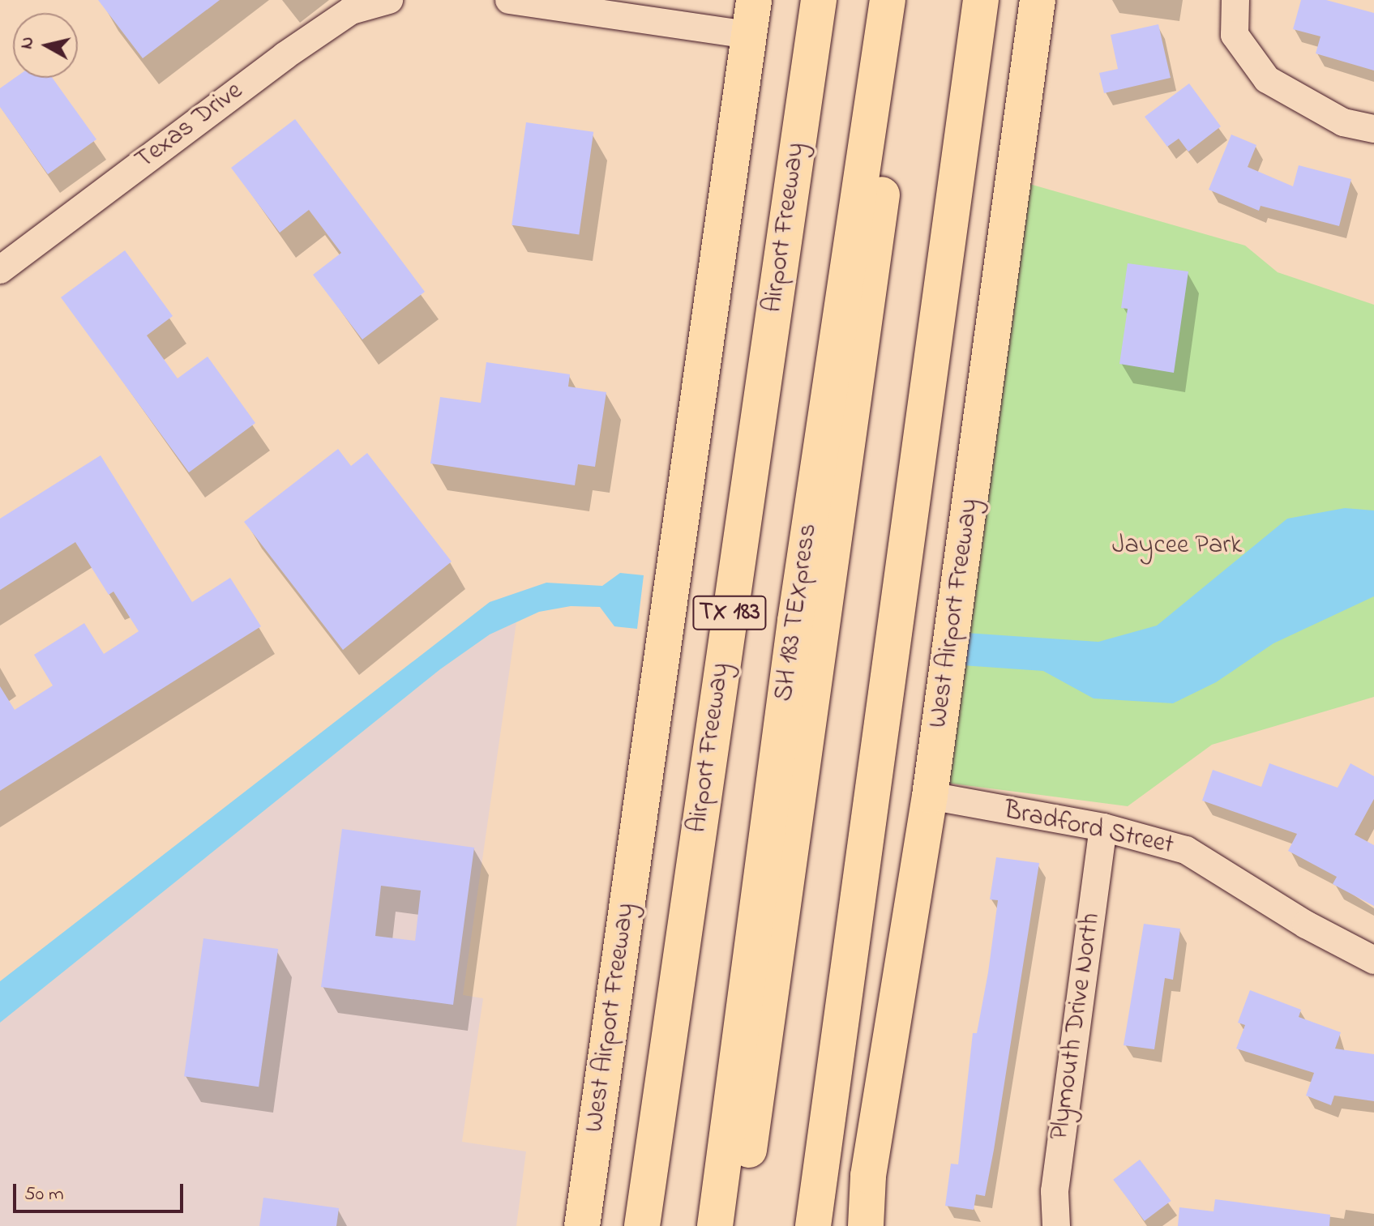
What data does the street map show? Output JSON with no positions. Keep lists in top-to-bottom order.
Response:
{
  "streets": {
    "main road": [
      "Airport Freeway",
      "TX 183",
      "SH 183 TEXpress",
      "West Airport Freeway"
    ],
    "street": ["Texas Drive", "Bradford Street", "Plymouth Drive North"]
  },
  "crossings": [
    ["West Airport Freeway", "Bradford Street"],
    ["Bradford Street", "Plymouth Drive North"]
  ],
  "parks": ["Jaycee Park"],
  "scale_bar": "50 m",
  "north": "left"
}
